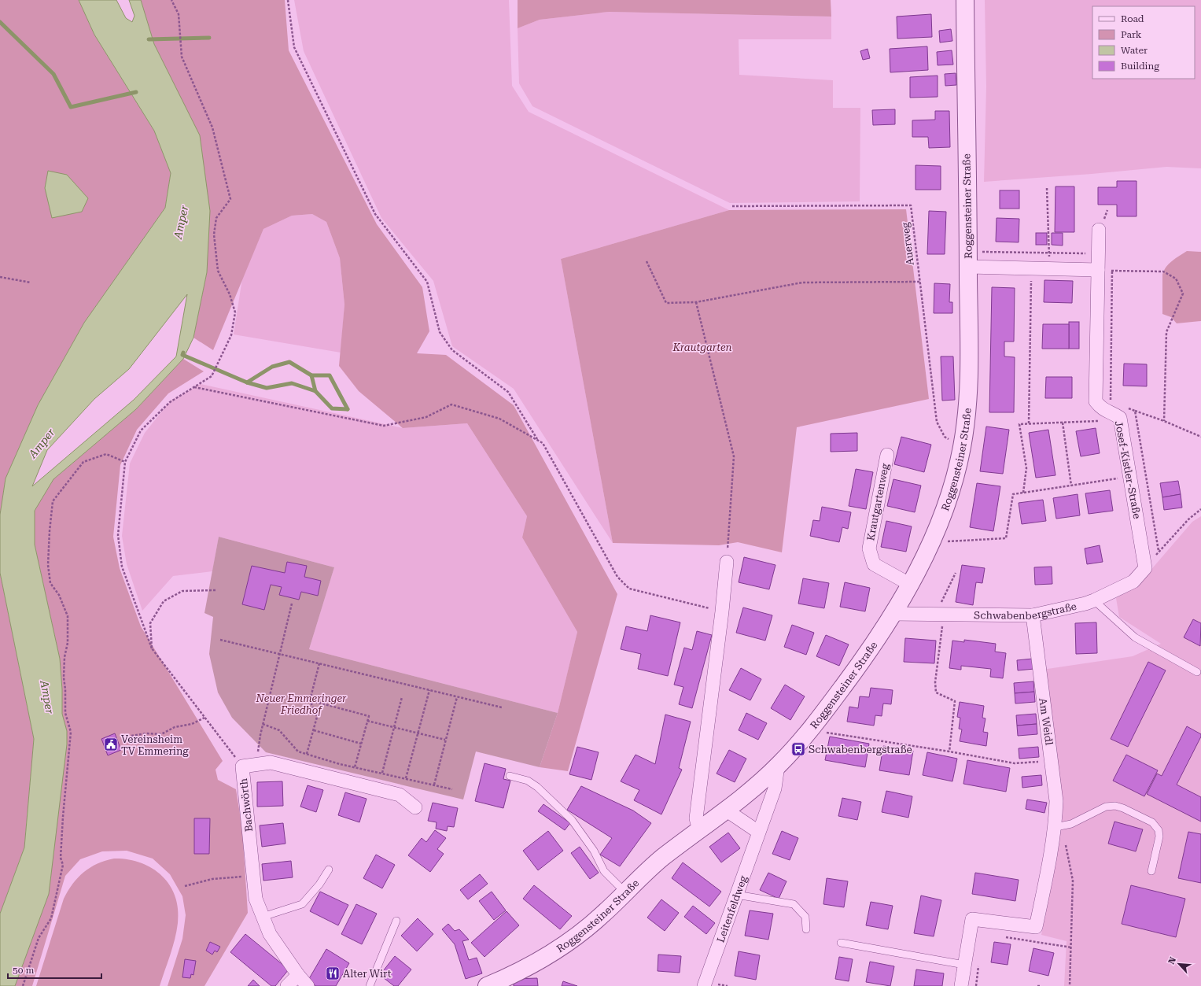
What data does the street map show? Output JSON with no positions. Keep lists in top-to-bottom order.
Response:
{
  "streets": {
    "street": [
      "Roggensteiner Straße",
      "Josef-Kistler-Straße",
      "Krautgartenweg",
      "Schwabenbergstraße",
      "Am Weidl",
      "Bachwörth",
      "Leitenfeldweg"
    ],
    "path": ["Auerweg"]
  },
  "crossings": [
    ["Roggensteiner Straße", "Auerweg"],
    ["Roggensteiner Straße", "Krautgartenweg"],
    ["Roggensteiner Straße", "Schwabenbergstraße"],
    ["Roggensteiner Straße", "Leitenfeldweg"],
    ["Josef-Kistler-Straße", "Schwabenbergstraße"],
    ["Schwabenbergstraße", "Am Weidl"]
  ],
  "water": ["Amper"],
  "parks": ["Krautgarten", "Neuer Emmeringer Friedhof"],
  "places": {
    "public building": ["Vereinsheim TV Emmering"],
    "bus stop": ["Schwabenbergstraße"],
    "restaurant": ["Alter Wirt"]
  },
  "legend": [
    "Road",
    "Park",
    "Water",
    "Building"
  ],
  "scale_bar": "50 m",
  "north": "top left"
}
